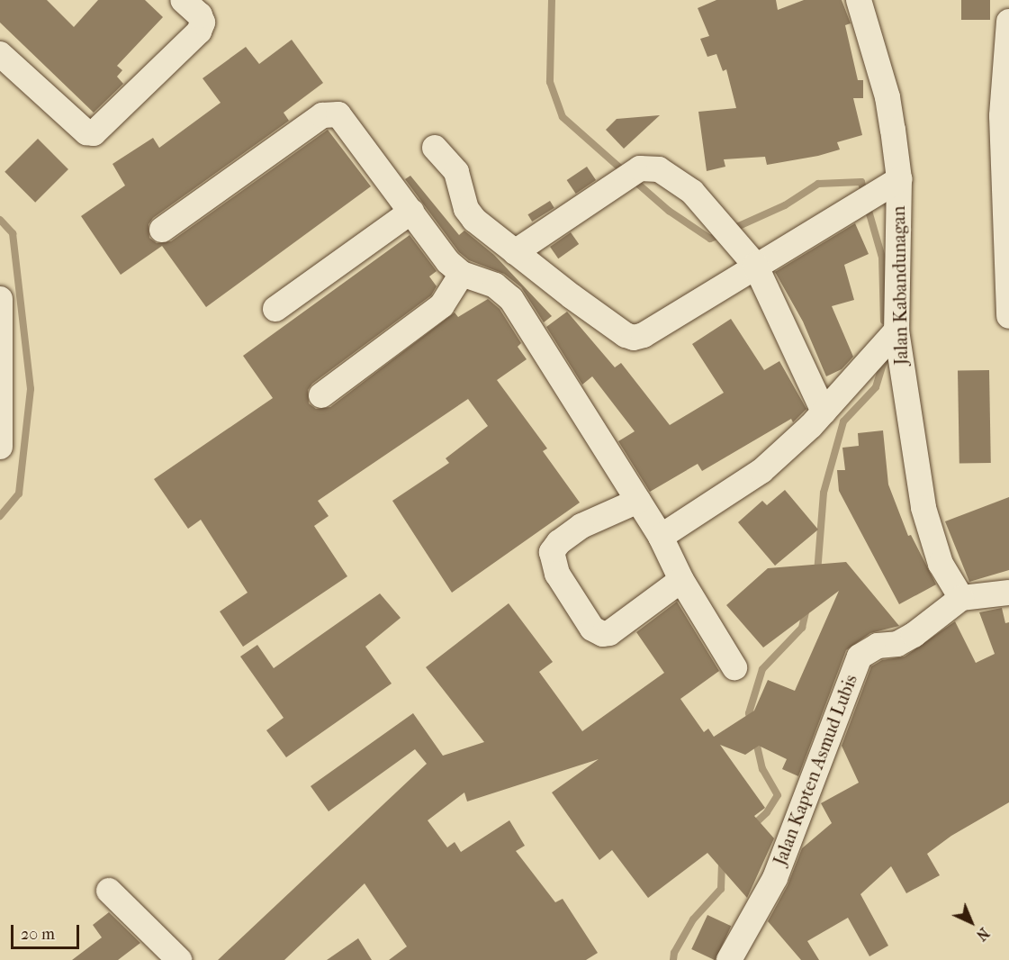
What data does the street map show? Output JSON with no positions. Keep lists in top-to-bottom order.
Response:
{
  "streets": {
    "street": ["Jalan Kabandunagan", "Jalan Kapten Asmud Lubis"]
  },
  "crossings": [
    ["Jalan Kabandunagan", "Jalan Kapten Asmud Lubis"]
  ],
  "scale_bar": "20 m",
  "north": "bottom right"
}
